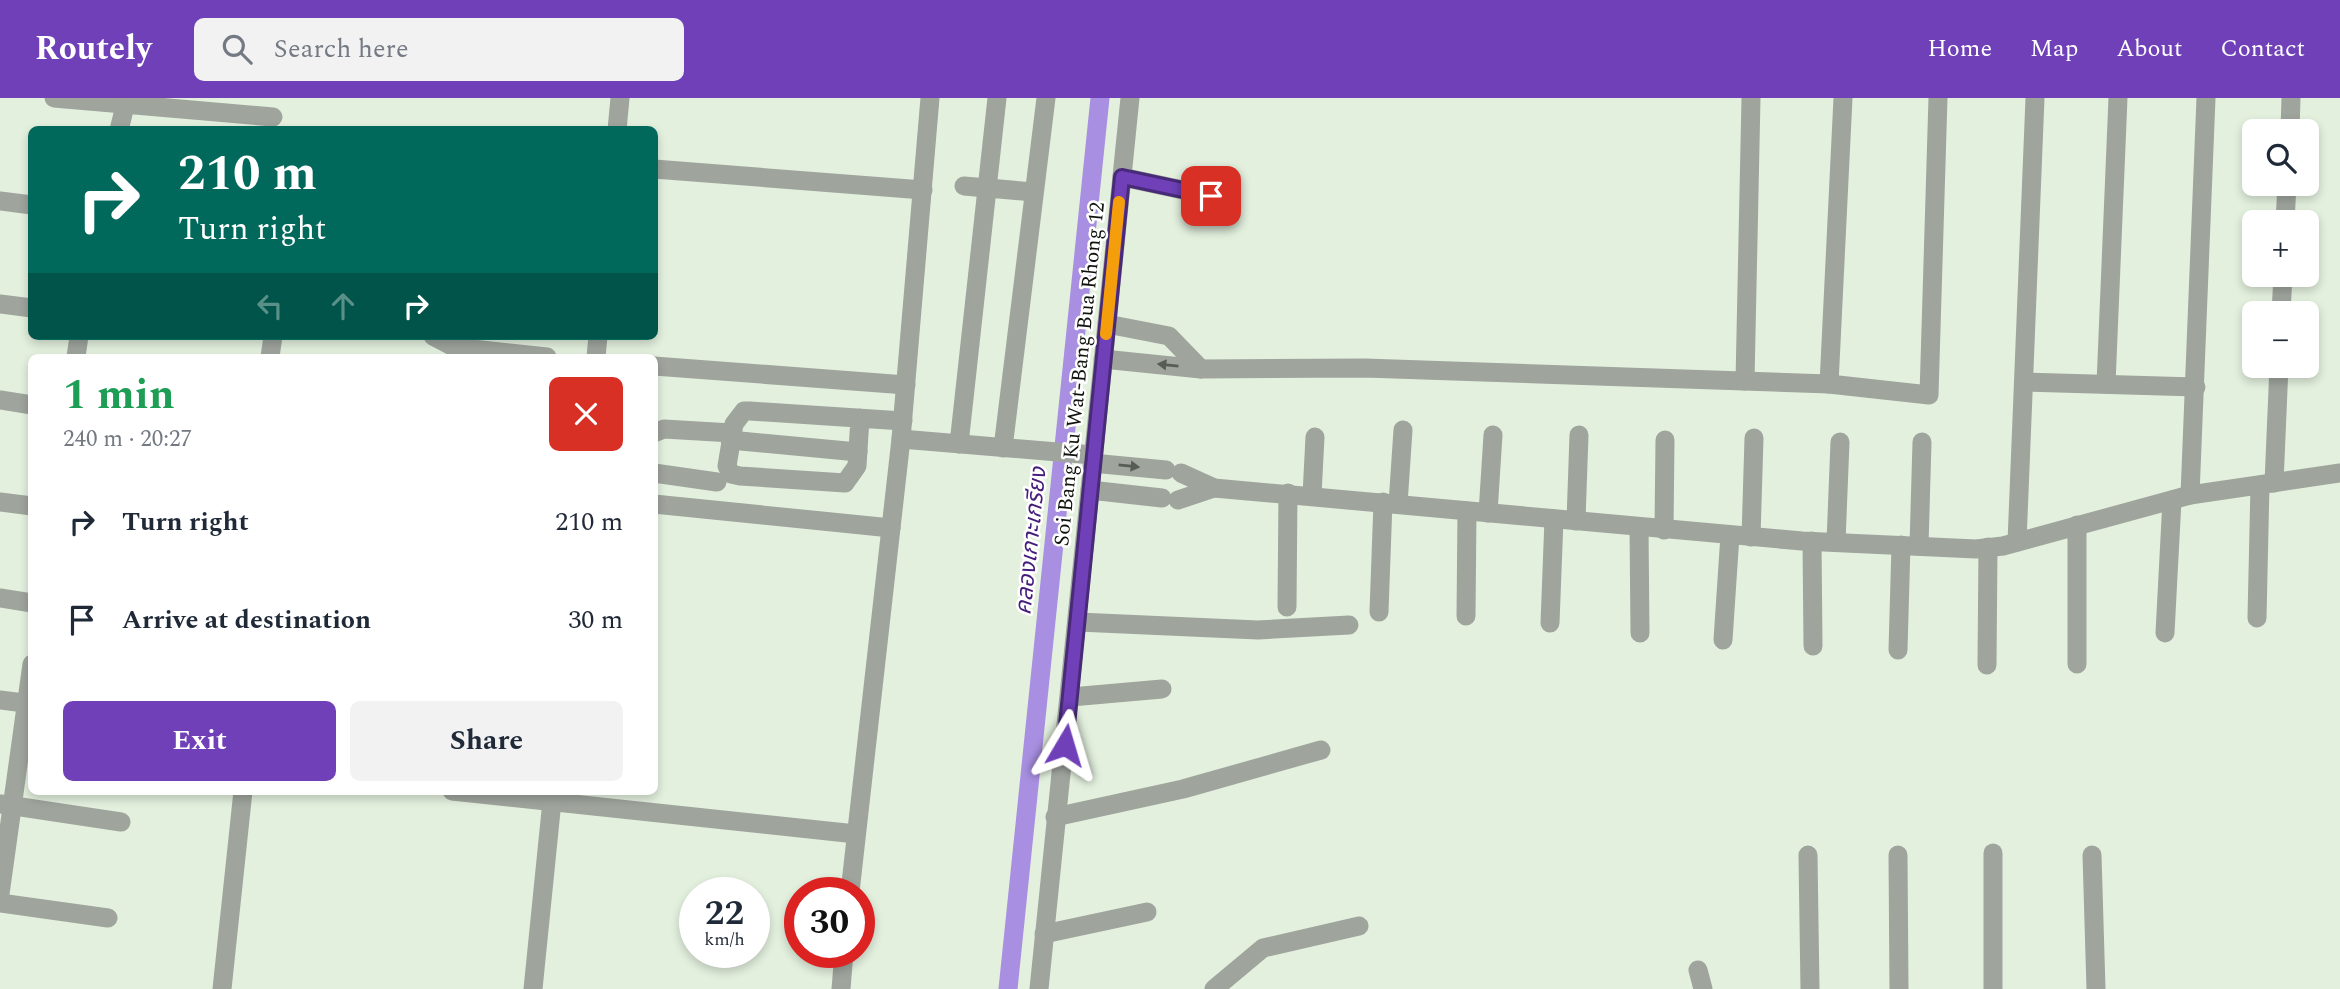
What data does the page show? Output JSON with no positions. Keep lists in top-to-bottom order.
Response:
{
  "streets": {
    "street": ["Soi Bang Ku Wat-Bang Bua Rhong 12"]
  },
  "water": ["คลองเกาะเกรียง"],
  "page": {
    "header": "Routely",
    "search": "Search here",
    "nav": [
      "Home",
      "Map",
      "About",
      "Contact"
    ],
    "map_buttons": ["+", "−"],
    "turn": ["210 m", "Turn right"],
    "heading": ["1 min", "240 m · 20:27"],
    "list": [
      {
        "name": "Turn right",
        "value": "210 m"
      },
      {
        "name": "Arrive at destination",
        "value": "30 m"
      }
    ],
    "buttons": ["Exit", "Share"],
    "speed": "22 km/h",
    "limit": "30"
  }
}
